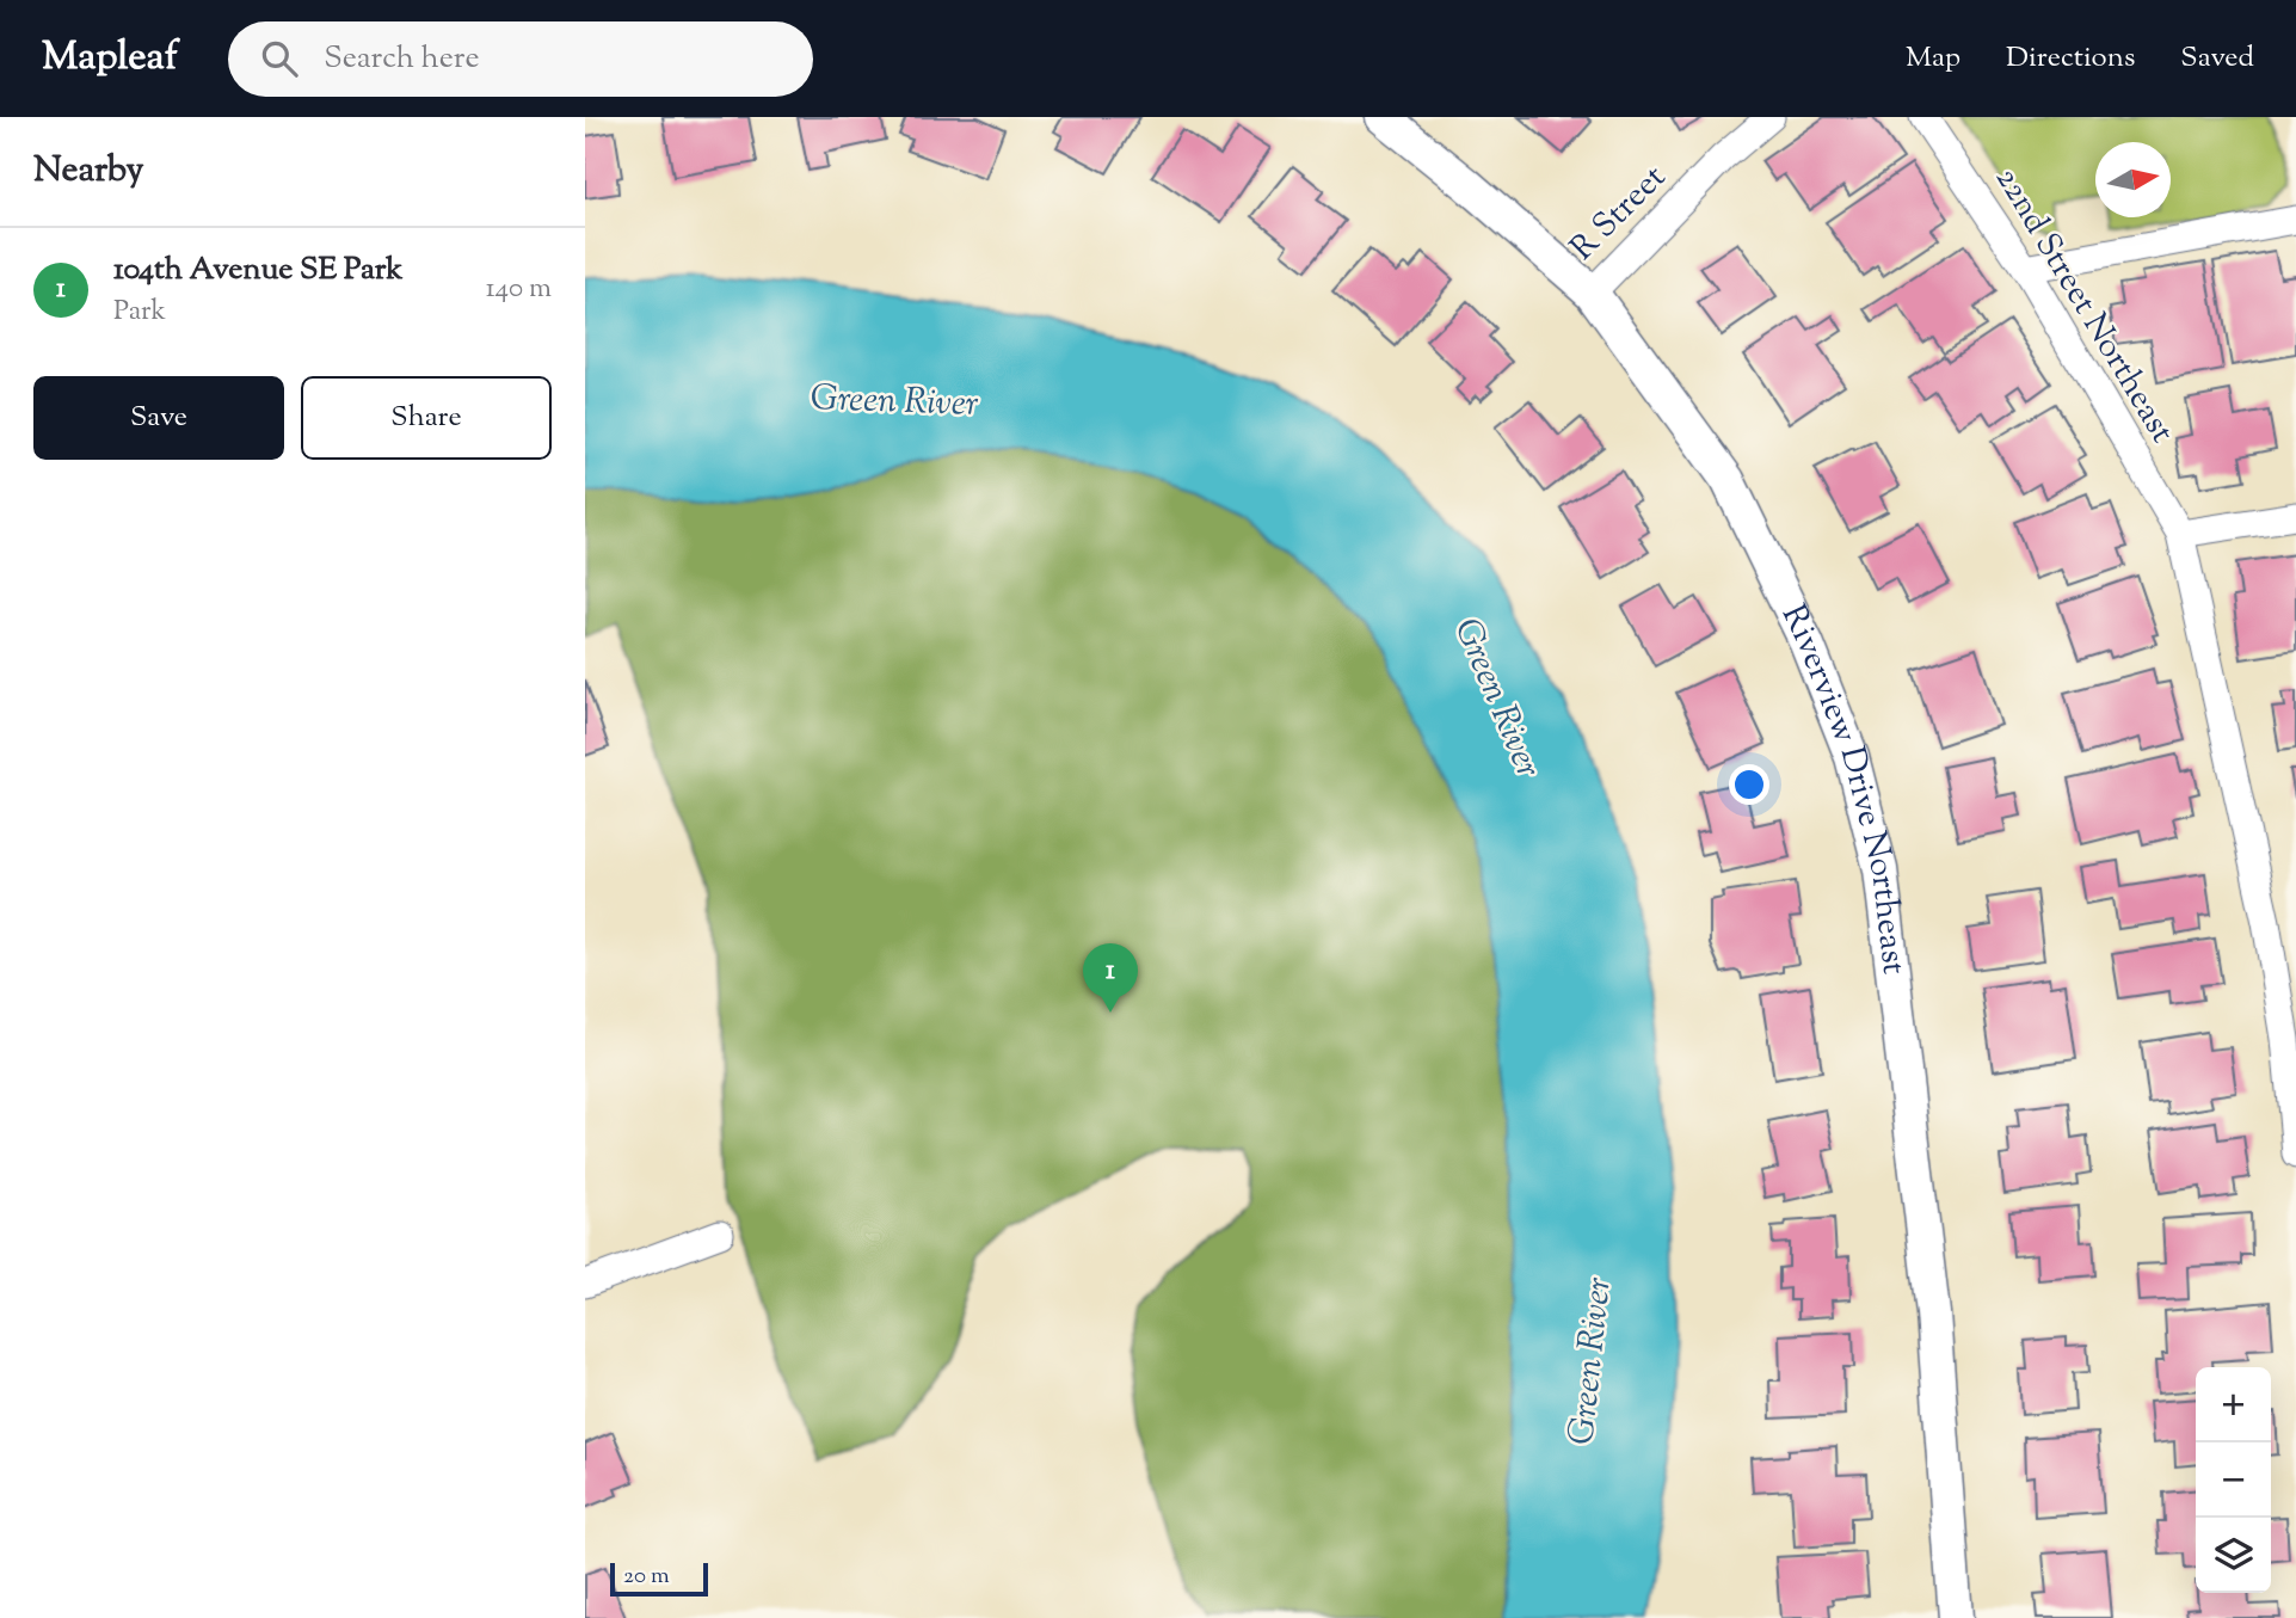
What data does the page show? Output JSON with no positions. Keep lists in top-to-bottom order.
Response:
{
  "streets": {
    "street": ["R Street", "22nd Street Northeast", "Riverview Drive Northeast"]
  },
  "crossings": [
    ["R Street", "Riverview Drive Northeast"]
  ],
  "water": ["Green River"],
  "scale_bar": "20 m",
  "north": "right",
  "page": {
    "header": "Mapleaf",
    "search": "Search here",
    "nav": ["Map", "Directions", "Saved"],
    "heading": "Nearby",
    "list": [
      {
        "mark": "1",
        "name": "104th Avenue SE Park",
        "note": "Park",
        "value": "140 m"
      }
    ],
    "buttons": ["Save", "Share"],
    "pins": "1",
    "map_buttons": ["+", "−"],
    "scale": "20 m"
  }
}
